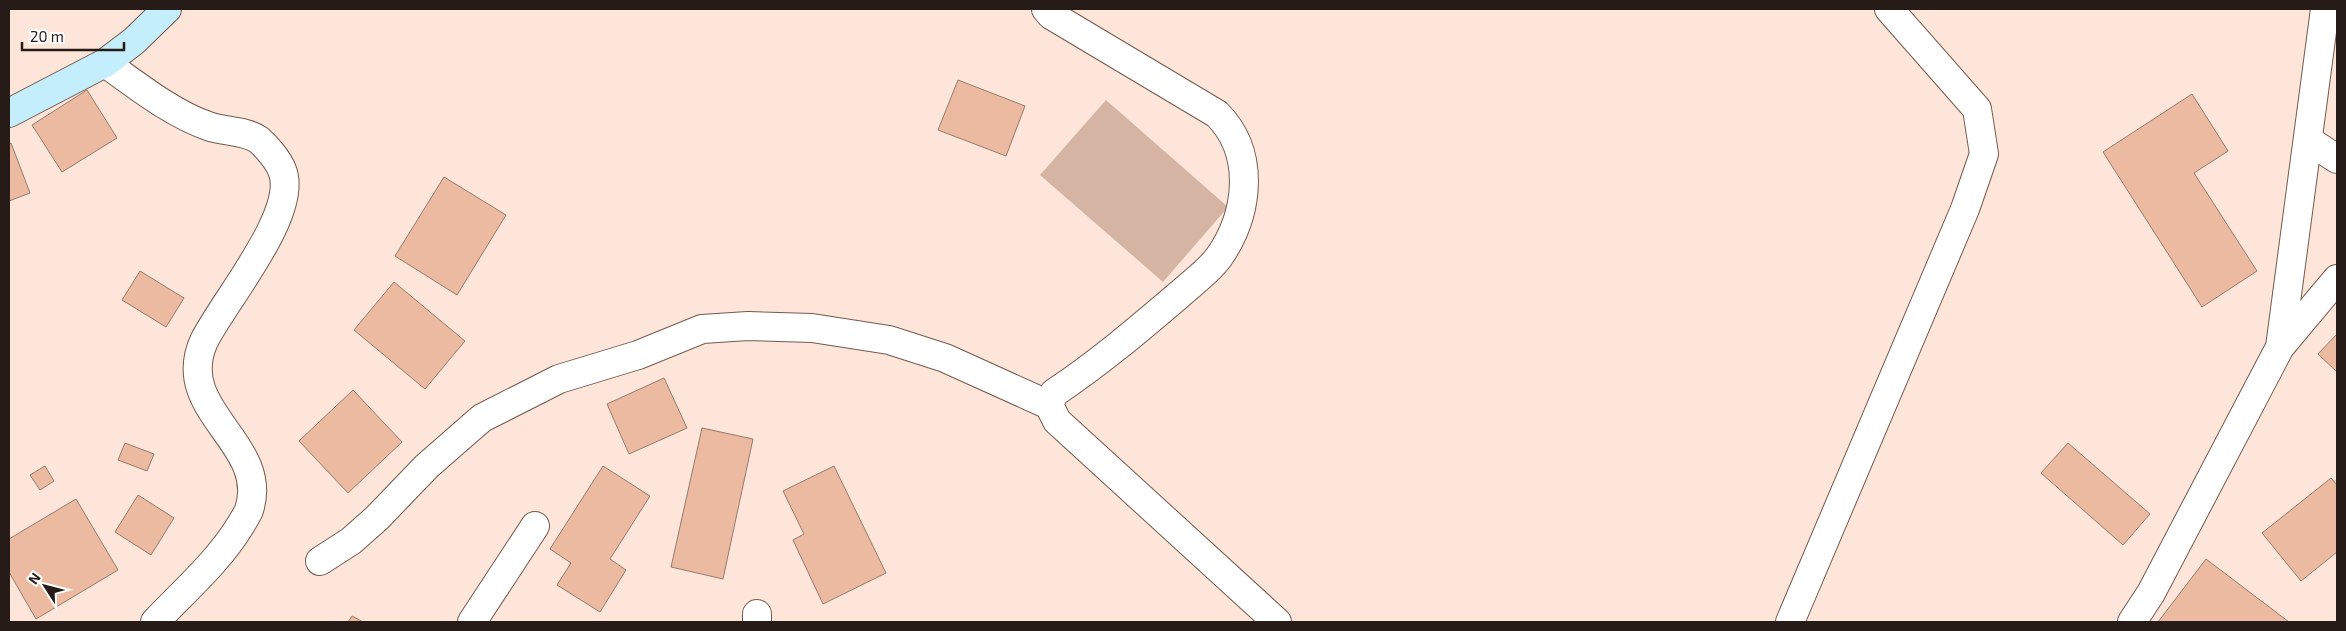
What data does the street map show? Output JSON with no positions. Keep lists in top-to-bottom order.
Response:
{
  "scale_bar": "20 m",
  "north": "top left"
}
